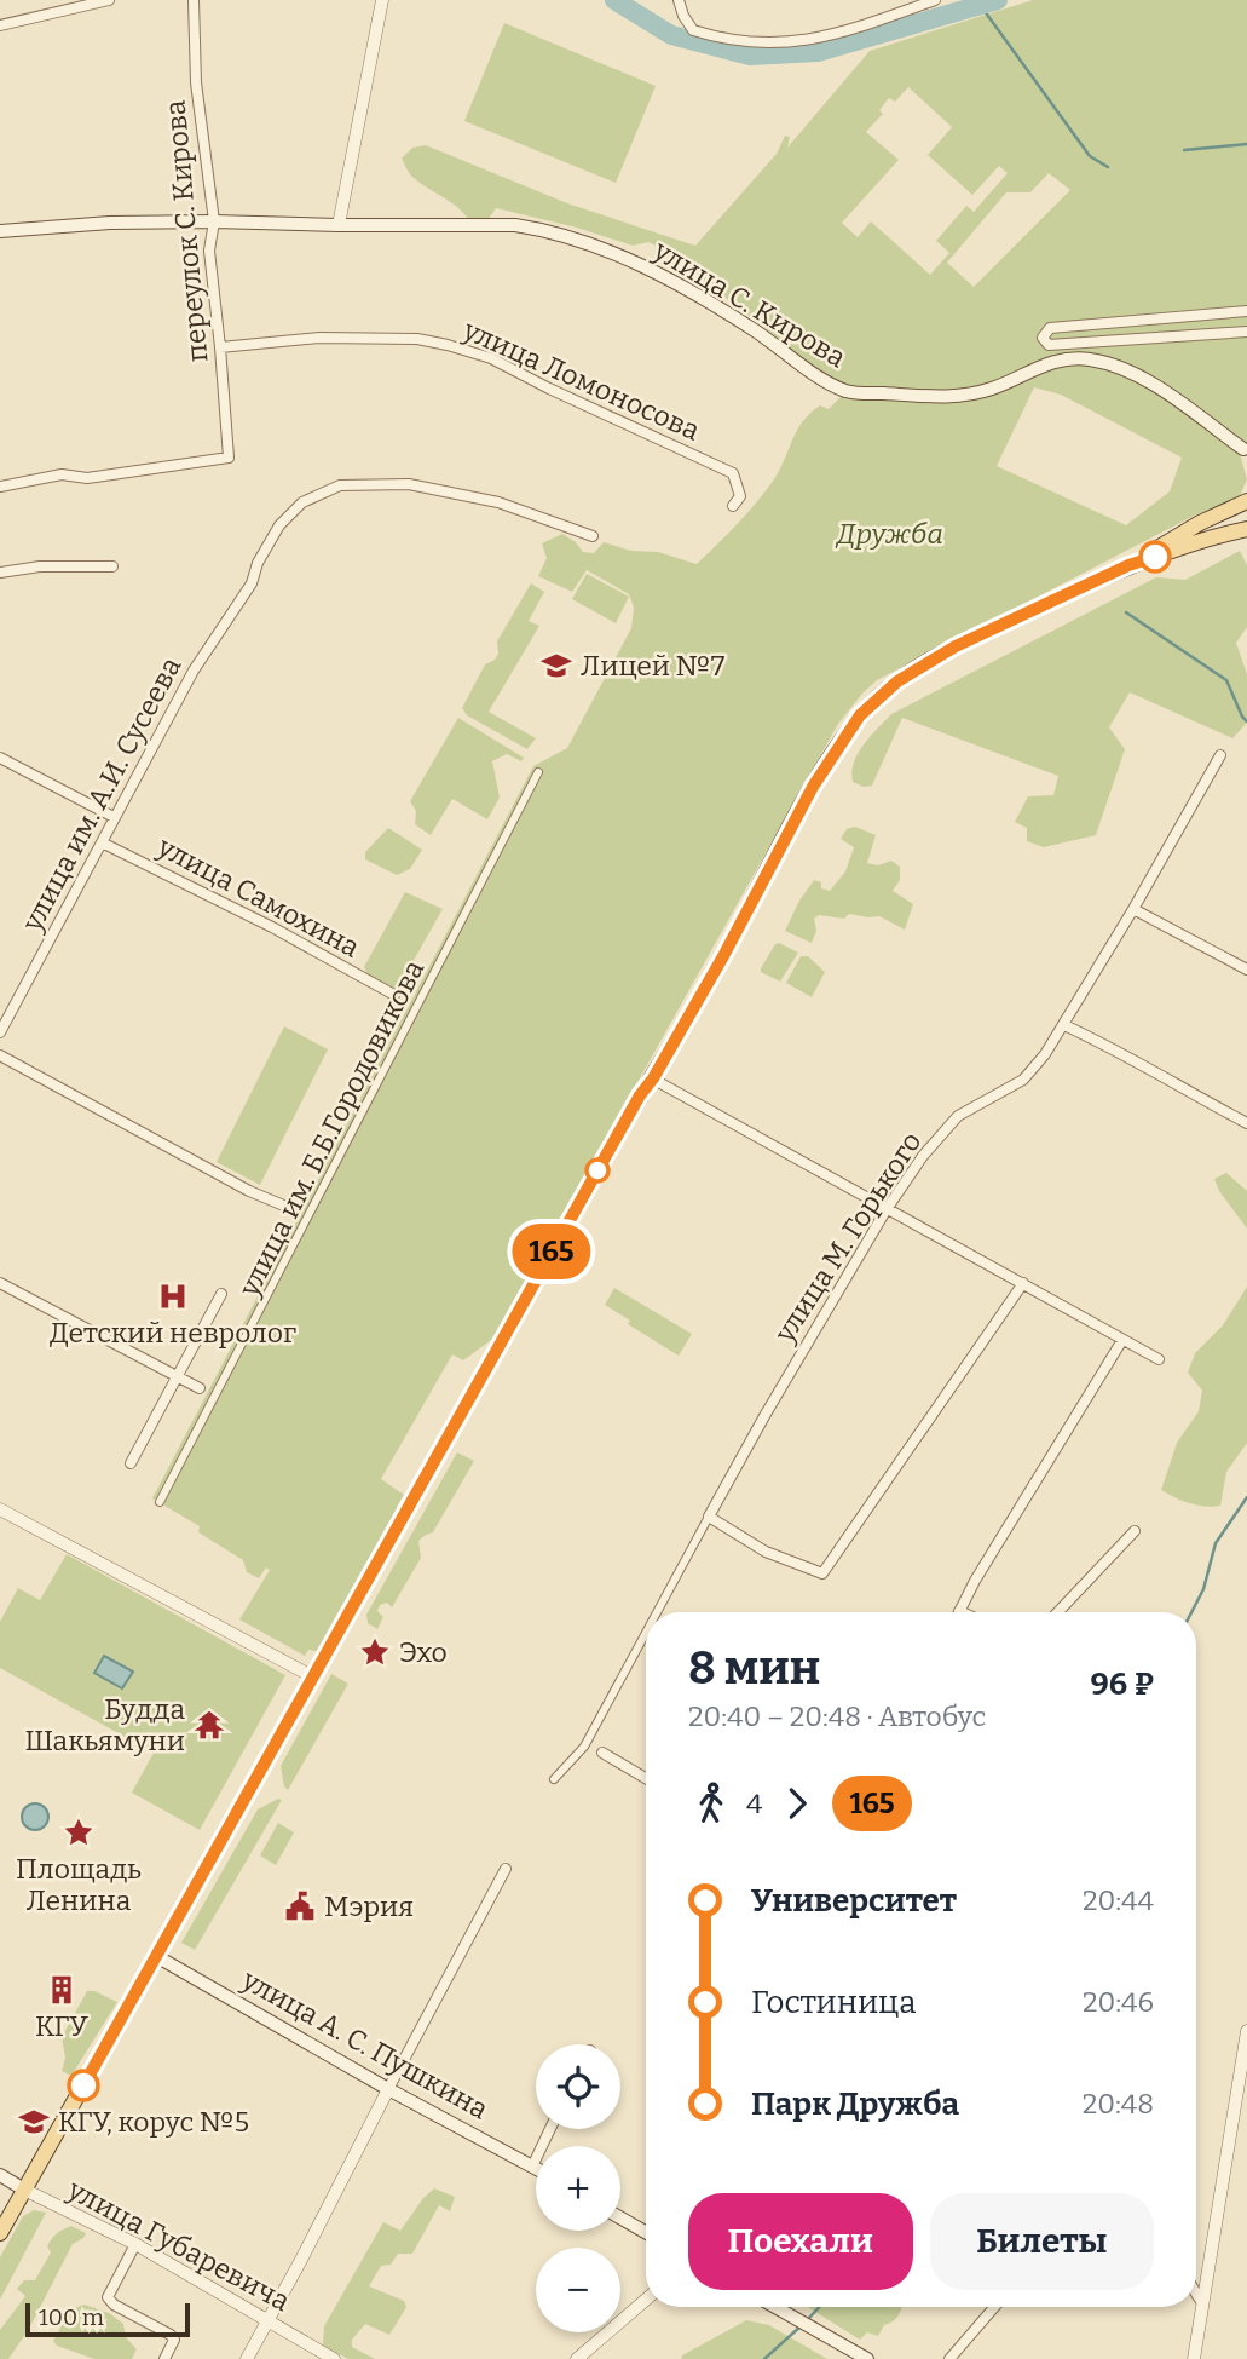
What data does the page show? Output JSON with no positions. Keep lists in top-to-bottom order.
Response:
{
  "streets": {
    "main road": ["улица С. Кирова", "улица А. С. Пушкина", "улица Губаревича"],
    "street": [
      "переулок С. Кирова",
      "улица Ломоносова",
      "улица им. А.И. Сусеева",
      "улица Самохина",
      "улица им. Б.Б.Городовикова",
      "улица М. Горького"
    ]
  },
  "crossings": [
    ["переулок С. Кирова", "улица С. Кирова"],
    ["переулок С. Кирова", "улица Ломоносова"],
    ["улица им. А.И. Сусеева", "улица Самохина"]
  ],
  "parks": ["Дружба"],
  "places": {
    "school or university": ["Лицей №7", "КГУ, корус №5"],
    "hospital": ["Детский невролог"],
    "place": ["Эхо", "Площадь Ленина"],
    "temple": ["Будда Шакьямуни"],
    "public building": ["Мэрия"],
    "building": ["КГУ"]
  },
  "lines": ["bus line 165"],
  "scale_bar": "100 m",
  "page": {
    "on_map": "165",
    "heading": ["8 мин", "20:40 – 20:48 · Автобус", "96 ₽"],
    "legs": ["4", "165"],
    "list": [
      {
        "name": "Университет",
        "value": "20:44"
      },
      {
        "name": "Гостиница",
        "value": "20:46"
      },
      {
        "name": "Парк Дружба",
        "value": "20:48"
      }
    ],
    "map_buttons": ["+", "−"],
    "buttons": ["Поехали", "Билеты"],
    "scale": "100 m"
  }
}
